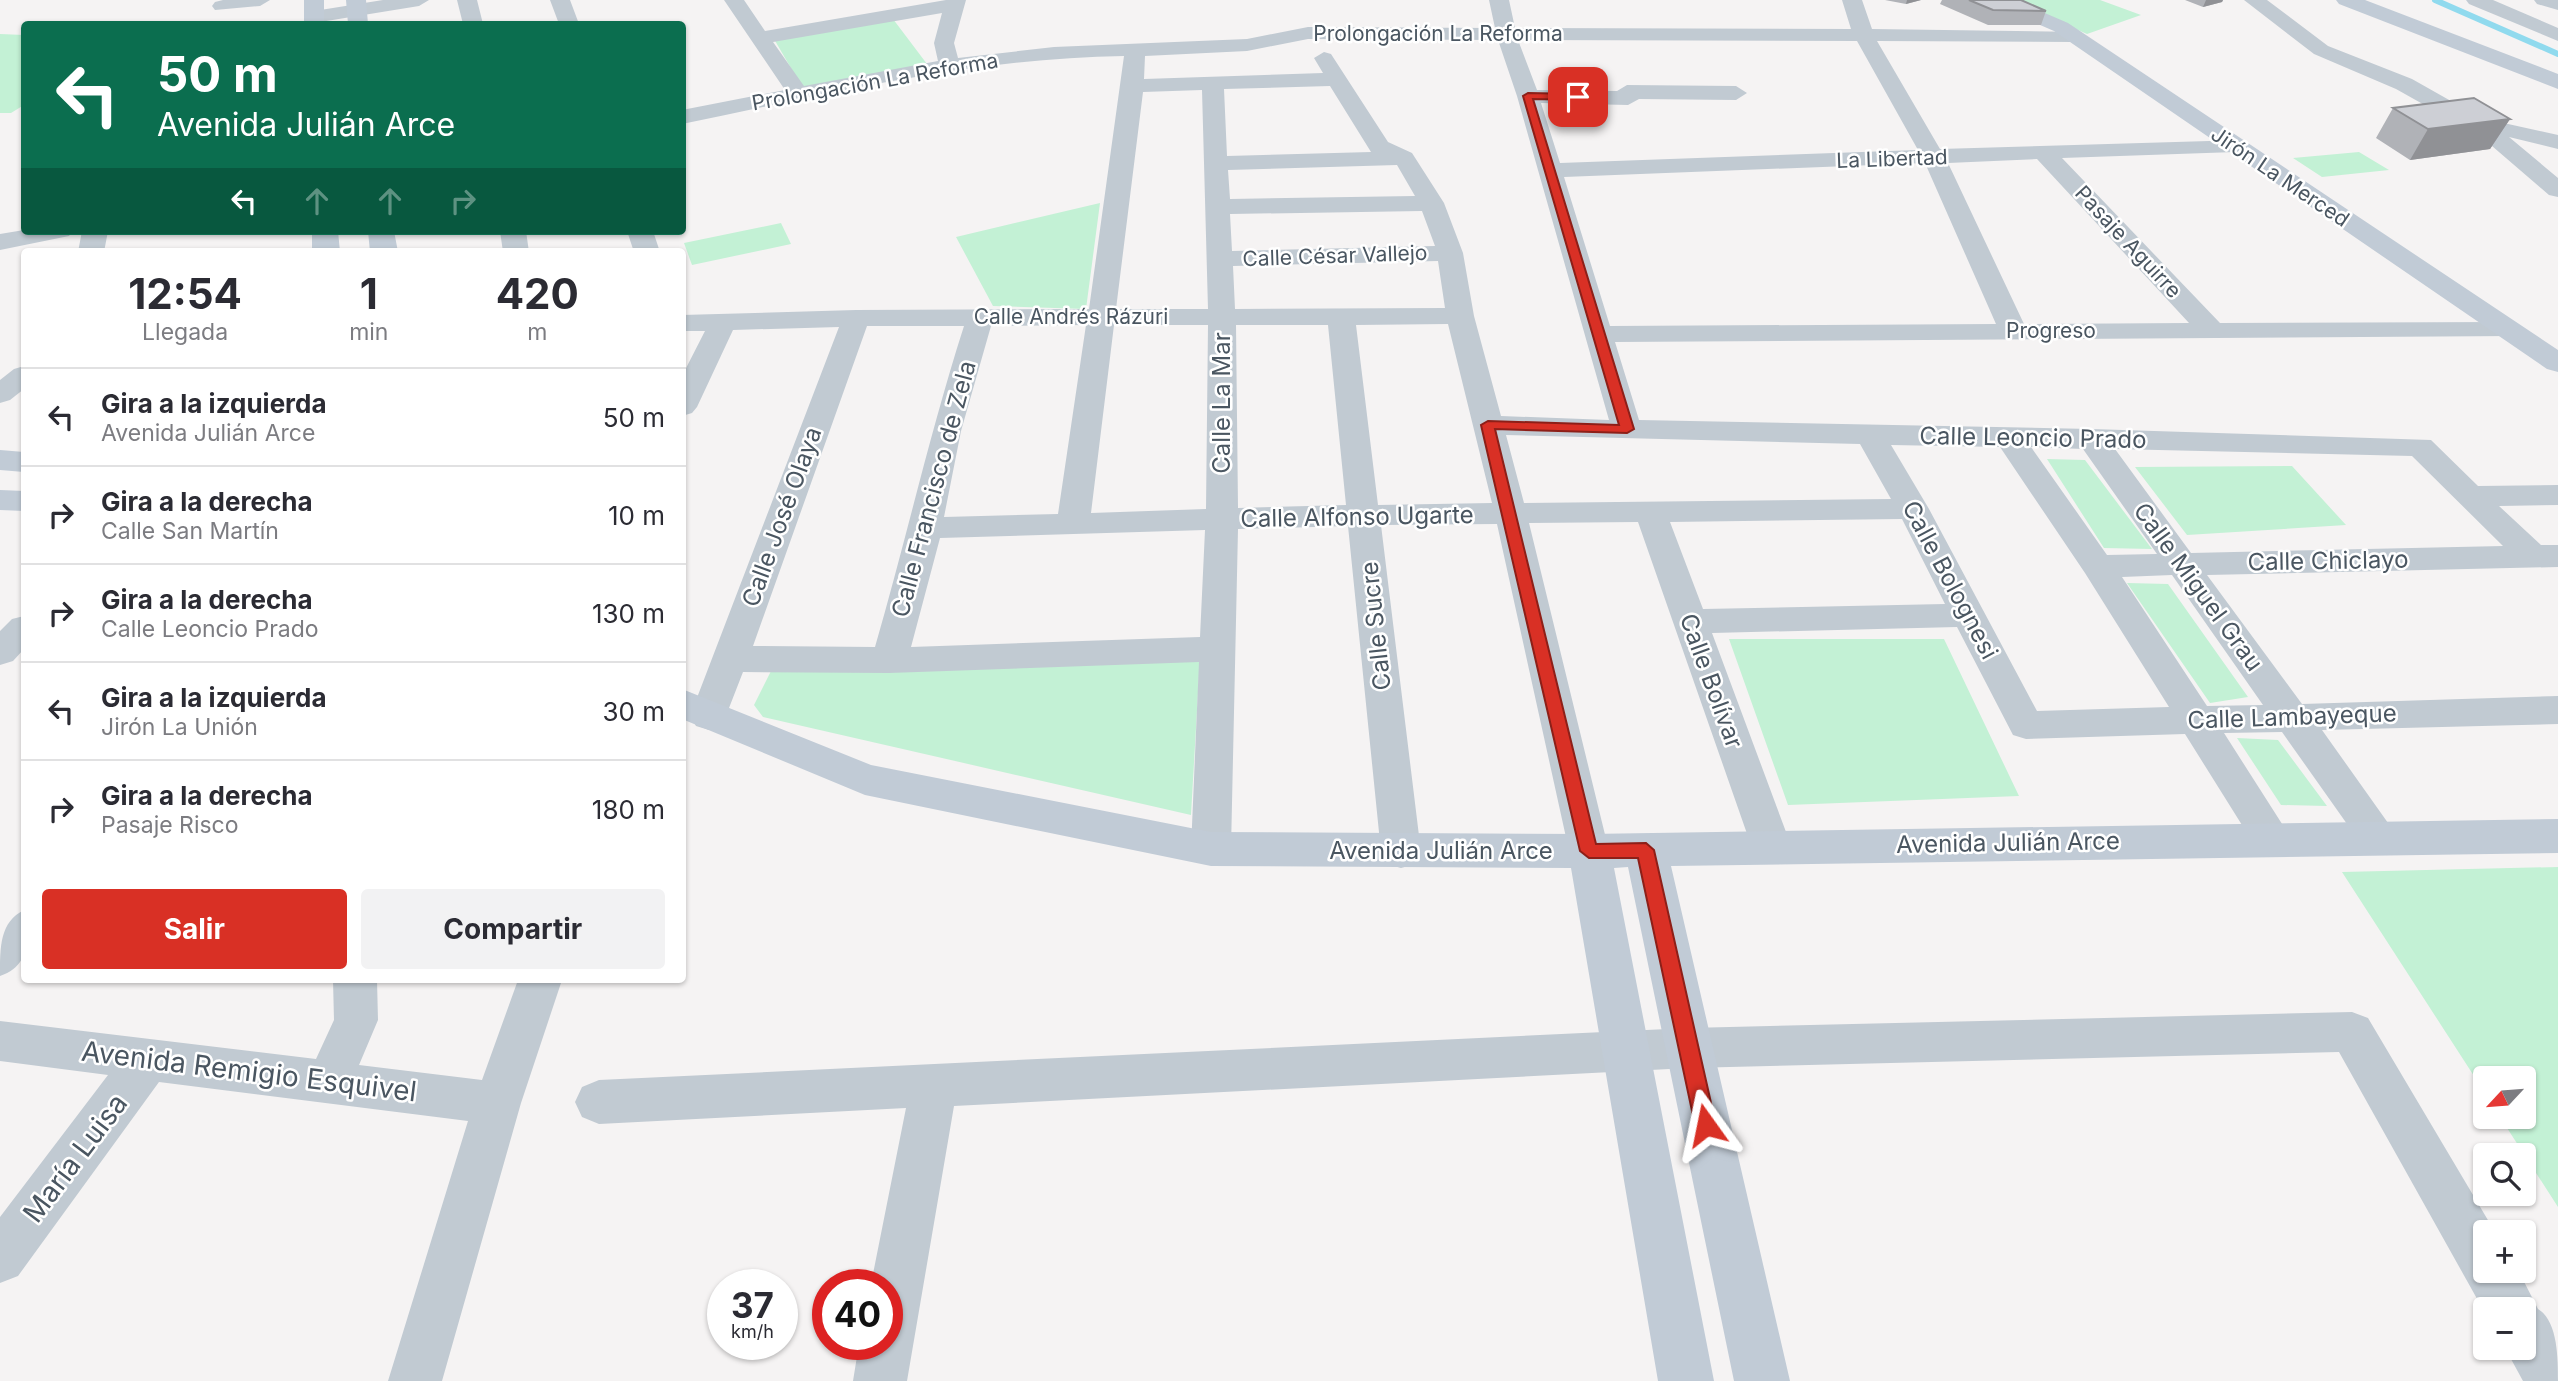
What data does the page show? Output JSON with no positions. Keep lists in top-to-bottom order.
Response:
{
  "streets": {
    "street": [
      "Prolongación La Reforma",
      "La Libertad",
      "Jirón La Merced",
      "Pasaje Aguirre",
      "Calle César Vallejo",
      "Calle Andrés Rázuri",
      "Progreso",
      "Calle La Mar",
      "Calle Leoncio Prado",
      "Calle Francisco de Zela",
      "Calle José Olaya",
      "Calle Alfonso Ugarte",
      "Calle Chiclayo",
      "Calle Bolognesi",
      "Calle Miguel Grau",
      "Calle Sucre",
      "Calle Bolívar",
      "Calle Lambayeque",
      "Avenida Julián Arce",
      "Avenida Remigio Esquivel",
      "María Luisa"
    ]
  },
  "crossings": [
    ["Prolongación La Reforma", "Jirón La Merced"],
    ["La Libertad", "Jirón La Merced"],
    ["La Libertad", "Pasaje Aguirre"],
    ["Jirón La Merced", "Progreso"],
    ["Pasaje Aguirre", "Progreso"],
    ["Calle César Vallejo", "Calle La Mar"],
    ["Calle Andrés Rázuri", "Calle La Mar"],
    ["Calle Andrés Rázuri", "Calle Francisco de Zela"],
    ["Calle Andrés Rázuri", "Calle José Olaya"],
    ["Calle Andrés Rázuri", "Calle Sucre"],
    ["Calle La Mar", "Calle Alfonso Ugarte"],
    ["Calle La Mar", "Avenida Julián Arce"],
    ["Calle Leoncio Prado", "Calle Chiclayo"],
    ["Calle Leoncio Prado", "Calle Bolognesi"],
    ["Calle Leoncio Prado", "Calle Miguel Grau"],
    ["Calle Francisco de Zela", "Calle Alfonso Ugarte"],
    ["Calle José Olaya", "Avenida Julián Arce"],
    ["Calle Alfonso Ugarte", "Calle Bolognesi"],
    ["Calle Alfonso Ugarte", "Calle Sucre"],
    ["Calle Alfonso Ugarte", "Calle Bolívar"],
    ["Calle Chiclayo", "Calle Miguel Grau"],
    ["Calle Bolognesi", "Calle Lambayeque"],
    ["Calle Miguel Grau", "Calle Lambayeque"],
    ["Calle Miguel Grau", "Avenida Julián Arce"],
    ["Calle Sucre", "Avenida Julián Arce"],
    ["Calle Bolívar", "Avenida Julián Arce"],
    ["Avenida Remigio Esquivel", "María Luisa"]
  ],
  "north": "bottom left",
  "page": {
    "turn": ["50 m", "Avenida Julián Arce"],
    "eta": [
      "12:54",
      "Llegada",
      "1",
      "min",
      "420",
      "m"
    ],
    "list": [
      {
        "name": "Gira a la izquierda",
        "note": "Avenida Julián Arce",
        "value": "50 m"
      },
      {
        "name": "Gira a la derecha",
        "note": "Calle San Martín",
        "value": "10 m"
      },
      {
        "name": "Gira a la derecha",
        "note": "Calle Leoncio Prado",
        "value": "130 m"
      },
      {
        "name": "Gira a la izquierda",
        "note": "Jirón La Unión",
        "value": "30 m"
      },
      {
        "name": "Gira a la derecha",
        "note": "Pasaje Risco",
        "value": "180 m"
      }
    ],
    "buttons": ["Salir", "Compartir"],
    "map_buttons": ["+", "−"],
    "speed": "37 km/h",
    "limit": "40"
  }
}
